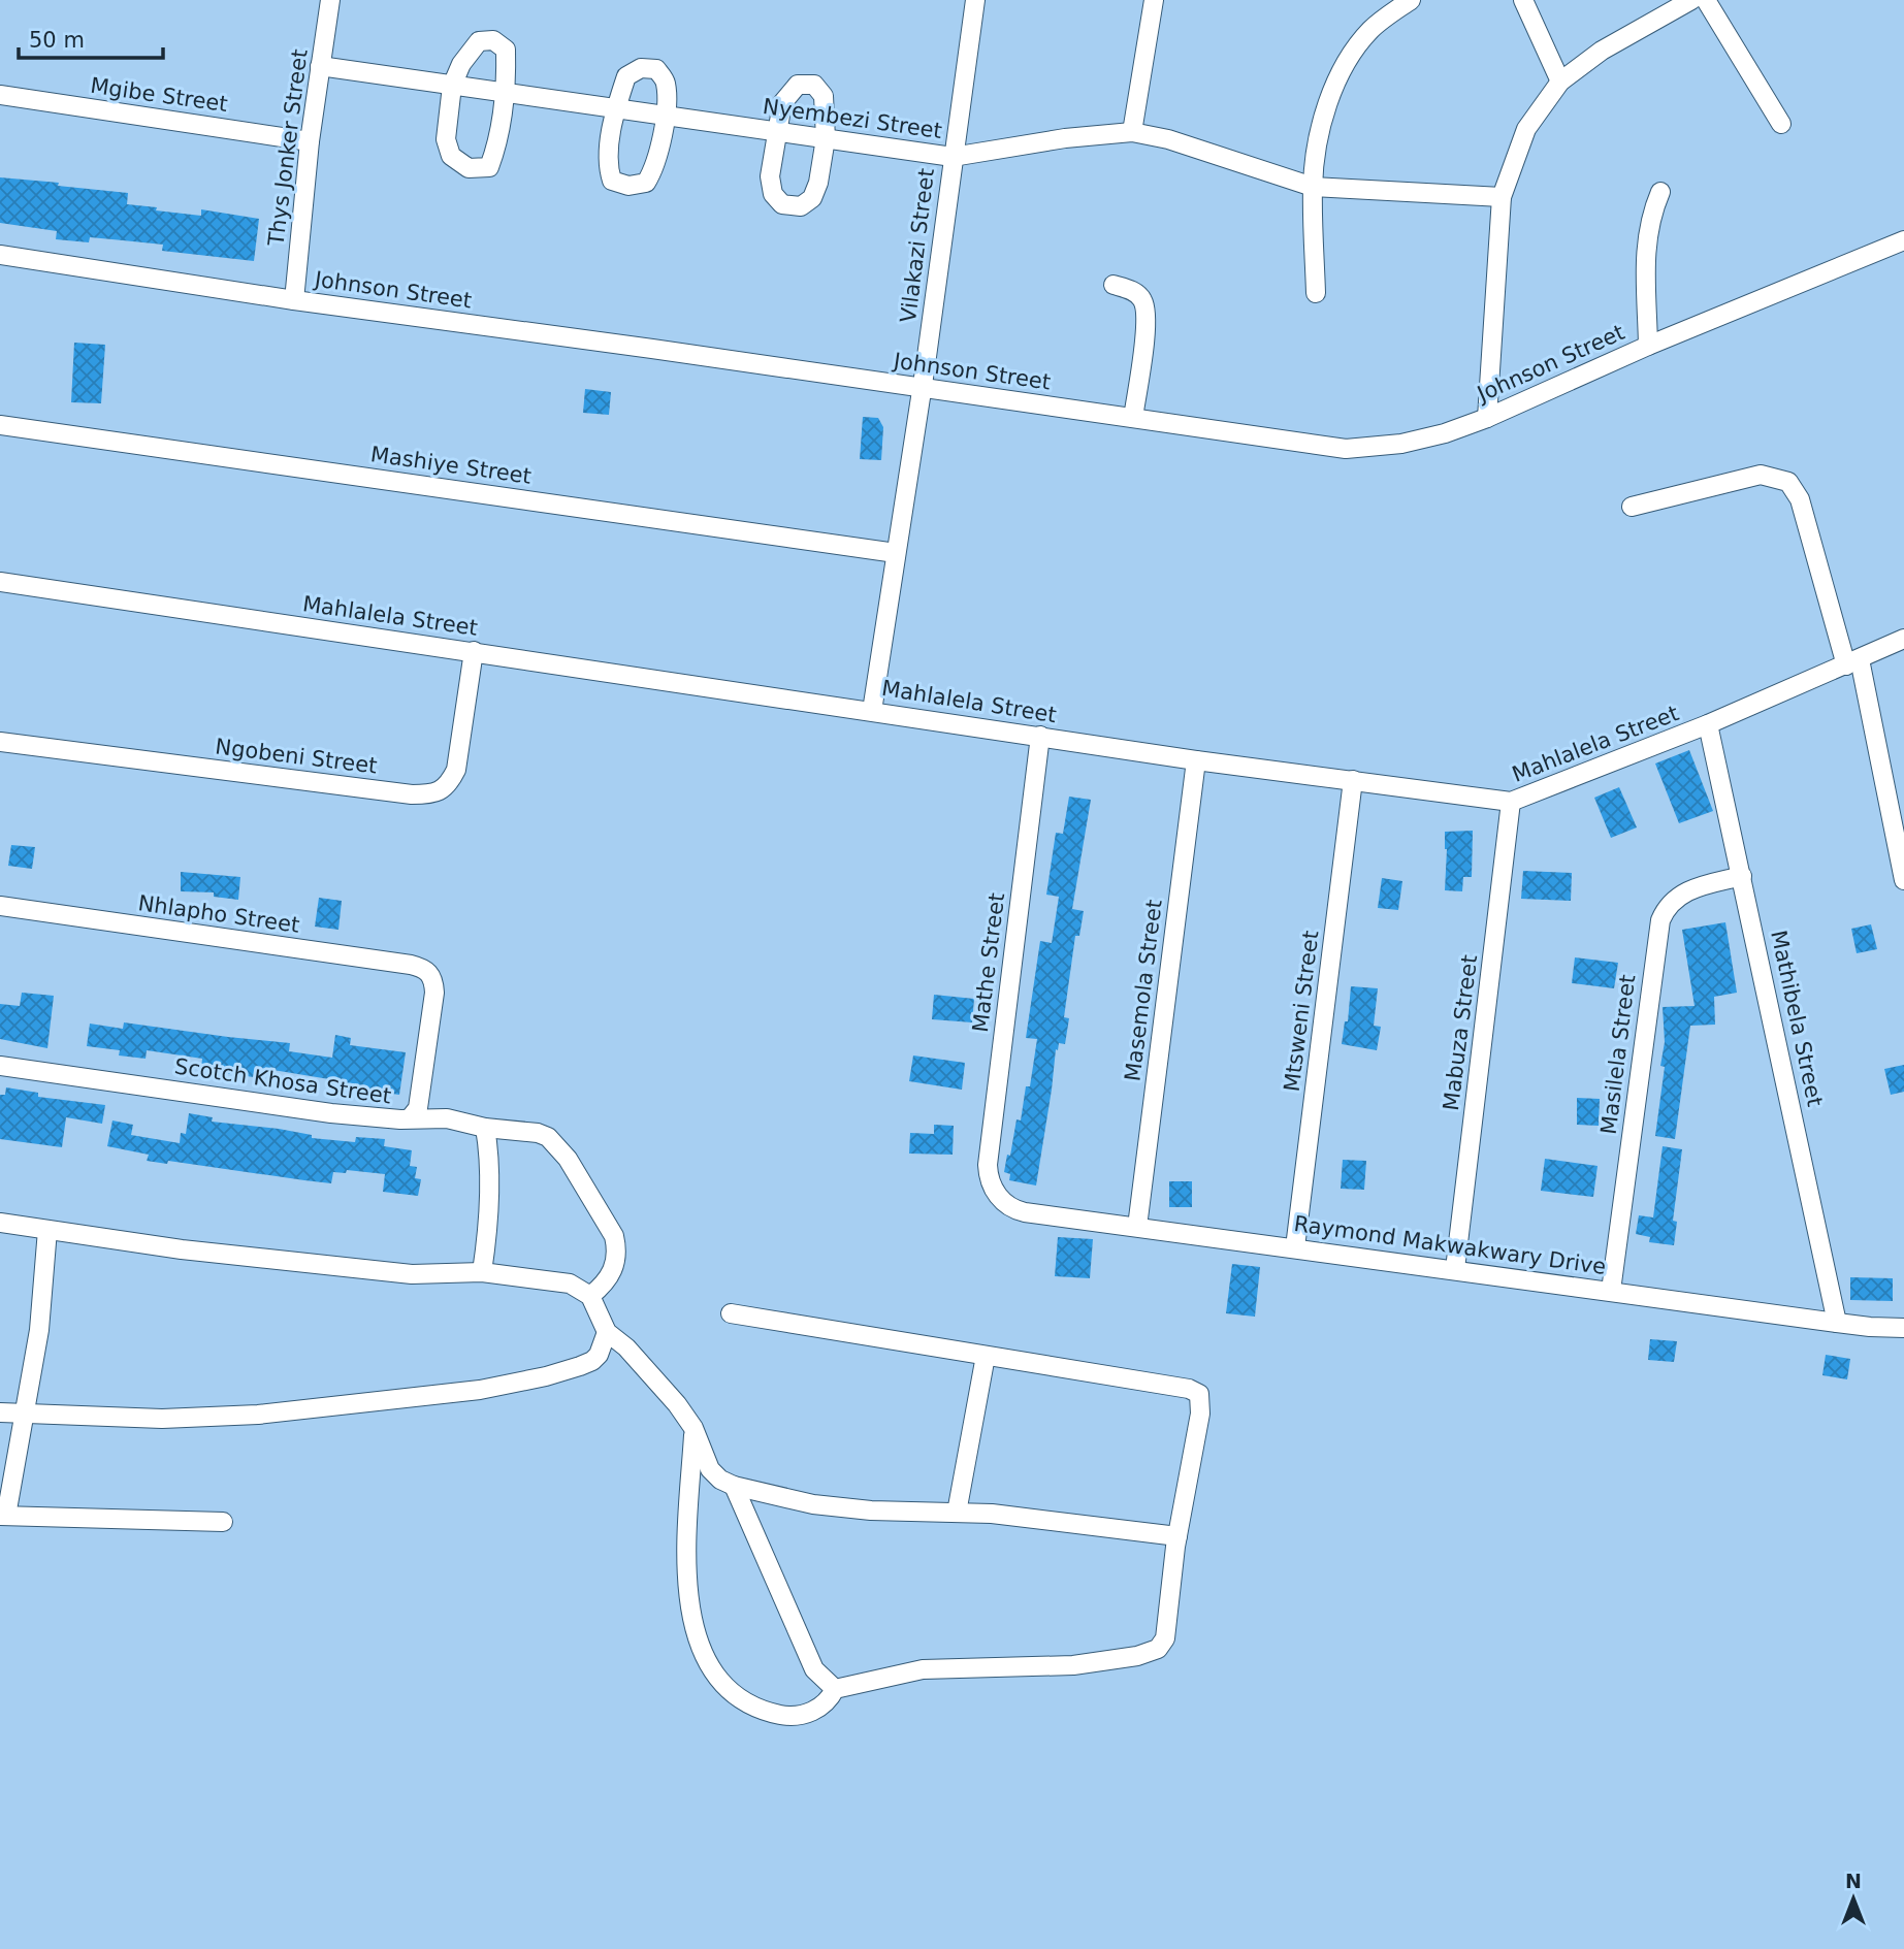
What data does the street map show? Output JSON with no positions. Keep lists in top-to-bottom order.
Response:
{
  "streets": {
    "street": [
      "Mgibe Street",
      "Nyembezi Street",
      "Thys Jonker Street",
      "Vilakazi Street",
      "Johnson Street",
      "Mashiye Street",
      "Mahlalela Street",
      "Ngobeni Street",
      "Nhlapho Street",
      "Mathe Street",
      "Masemola Street",
      "Mtsweni Street",
      "Mathibela Street",
      "Mabuza Street",
      "Masilela Street",
      "Scotch Khosa Street",
      "Raymond Makwakwary Drive"
    ]
  },
  "crossings": [
    ["Mgibe Street", "Thys Jonker Street"],
    ["Nyembezi Street", "Thys Jonker Street"],
    ["Nyembezi Street", "Vilakazi Street"],
    ["Thys Jonker Street", "Johnson Street"],
    ["Vilakazi Street", "Johnson Street"],
    ["Vilakazi Street", "Mashiye Street"],
    ["Vilakazi Street", "Mahlalela Street"],
    ["Mahlalela Street", "Ngobeni Street"],
    ["Mahlalela Street", "Mathe Street"],
    ["Mahlalela Street", "Masemola Street"],
    ["Mahlalela Street", "Mtsweni Street"],
    ["Mahlalela Street", "Mathibela Street"],
    ["Mahlalela Street", "Mabuza Street"],
    ["Nhlapho Street", "Scotch Khosa Street"],
    ["Mathe Street", "Raymond Makwakwary Drive"],
    ["Masemola Street", "Raymond Makwakwary Drive"],
    ["Mtsweni Street", "Raymond Makwakwary Drive"],
    ["Mathibela Street", "Masilela Street"],
    ["Mathibela Street", "Raymond Makwakwary Drive"],
    ["Mabuza Street", "Raymond Makwakwary Drive"],
    ["Masilela Street", "Raymond Makwakwary Drive"]
  ],
  "scale_bar": "50 m",
  "north": "top"
}
